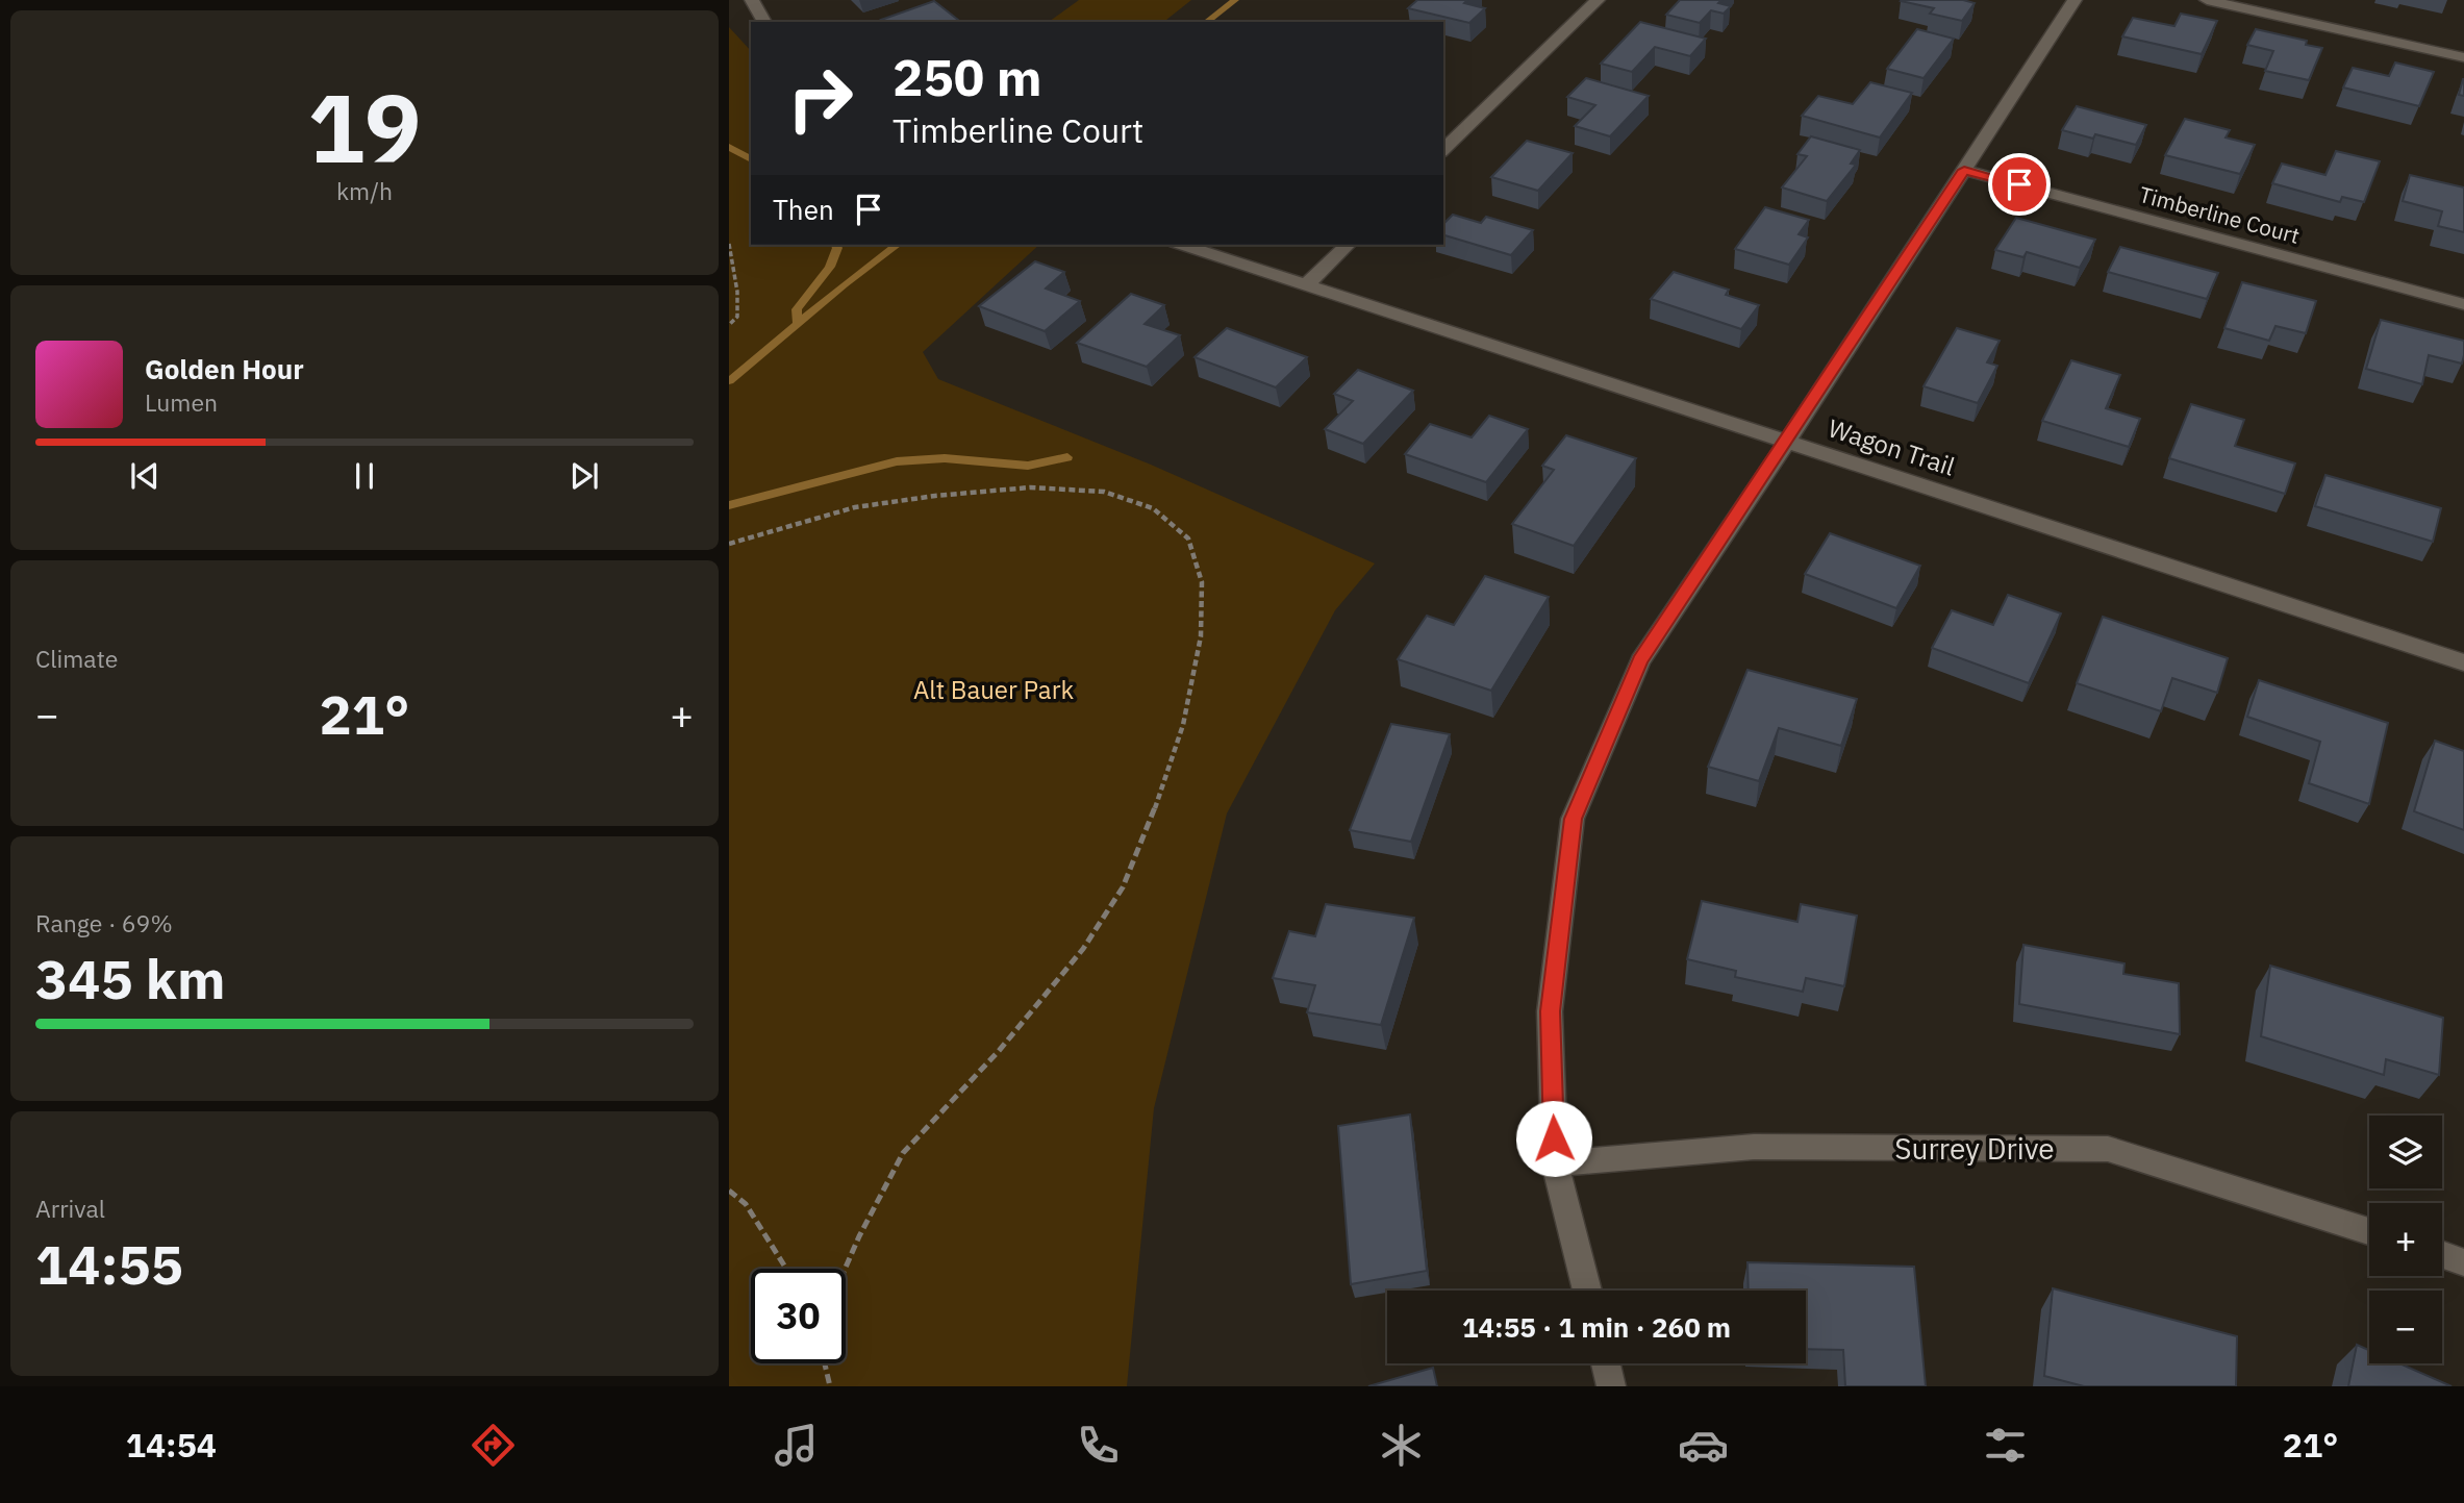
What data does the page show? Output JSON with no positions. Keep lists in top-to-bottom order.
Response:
{
  "streets": {
    "street": ["Timberline Court", "Wagon Trail", "Surrey Drive"]
  },
  "parks": ["Alt Bauer Park"],
  "page": {
    "tile": [
      ["19", "km/h"],
      "Climate",
      ["Range · 69%", "345 km"],
      ["Arrival", "14:55"]
    ],
    "turn": ["250 m", "Timberline Court"],
    "then": "Then",
    "song": ["Golden Hour", "Lumen"],
    "heat": ["−", "21°", "+"],
    "map_buttons": ["+", "−"],
    "limit": "30",
    "trip": "14:55 · 1 min · 260 m",
    "tabs": ["14:54", "21°"]
  }
}
